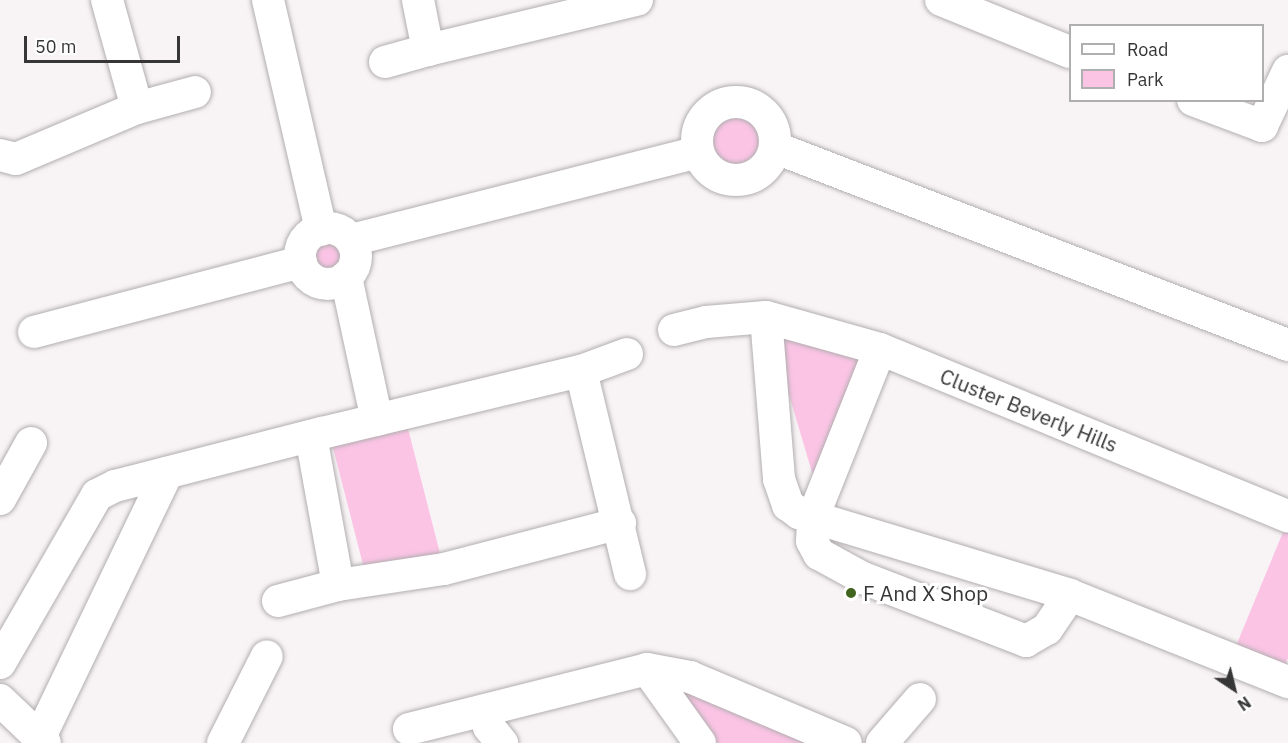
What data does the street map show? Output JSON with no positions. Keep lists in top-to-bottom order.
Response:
{
  "streets": {
    "street": ["Cluster Beverly Hills"]
  },
  "places": ["F And X Shop"],
  "legend": ["Road", "Park"],
  "scale_bar": "50 m",
  "north": "bottom right"
}
